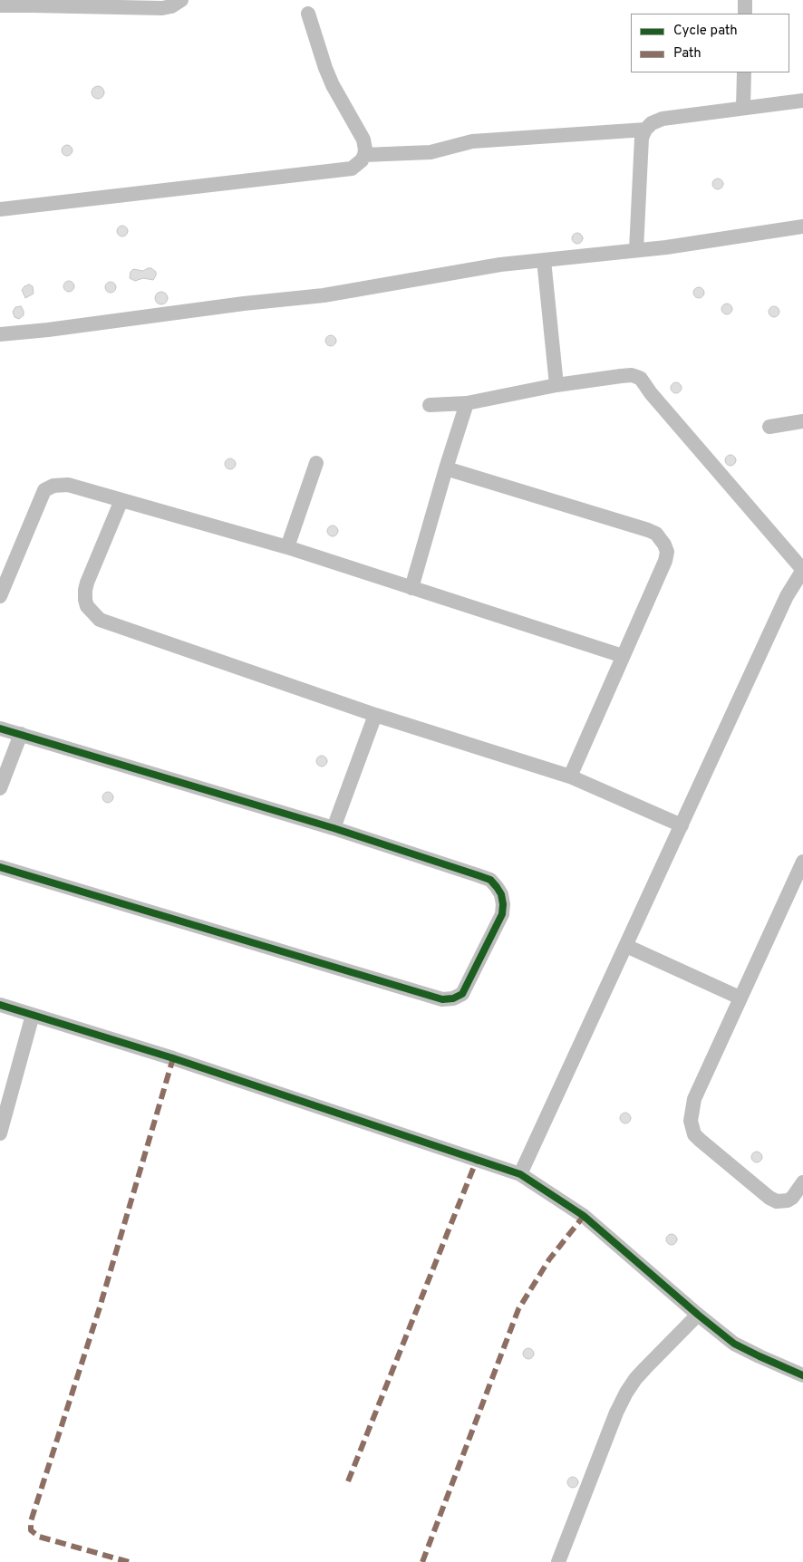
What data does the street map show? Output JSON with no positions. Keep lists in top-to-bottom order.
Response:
{
  "legend": ["Cycle path", "Path"]
}
